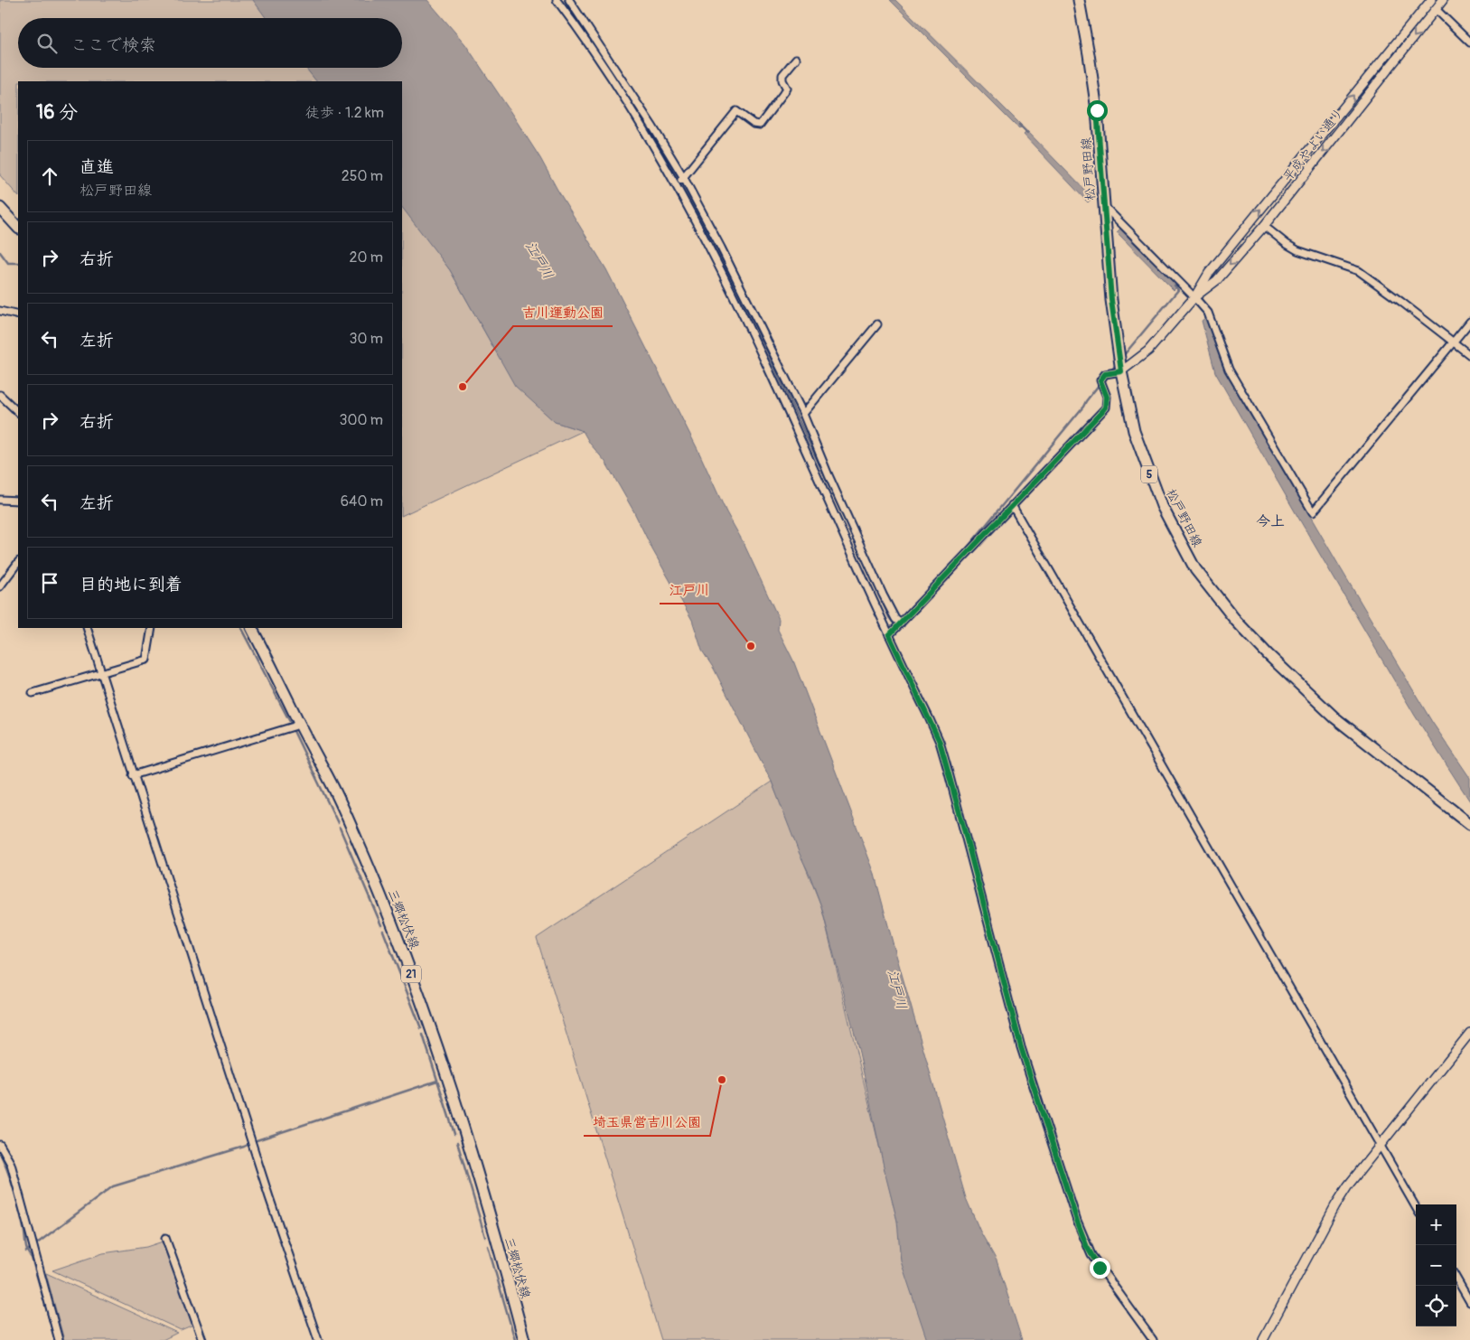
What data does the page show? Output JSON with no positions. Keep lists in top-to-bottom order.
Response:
{
  "streets": {
    "main road": [
      "松戸野田線",
      "5",
      "三郷松伏線",
      "21"
    ],
    "street": ["平成やよい通り"]
  },
  "crossings": [
    ["平成やよい通り", "松戸野田線"]
  ],
  "districts": ["今上"],
  "water": ["江戸川"],
  "places": ["吉川運動公園", "江戸川", "埼玉県営吉川公園"],
  "page": {
    "search": "ここで検索",
    "heading": ["16 分", "徒歩 · 1.2 km"],
    "list": [
      ["直進", "松戸野田線", "250 m"],
      ["右折", "20 m"],
      ["左折", "30 m"],
      ["右折", "300 m"],
      ["左折", "640 m"],
      "目的地に到着"
    ],
    "map_buttons": ["+", "−"]
  }
}
